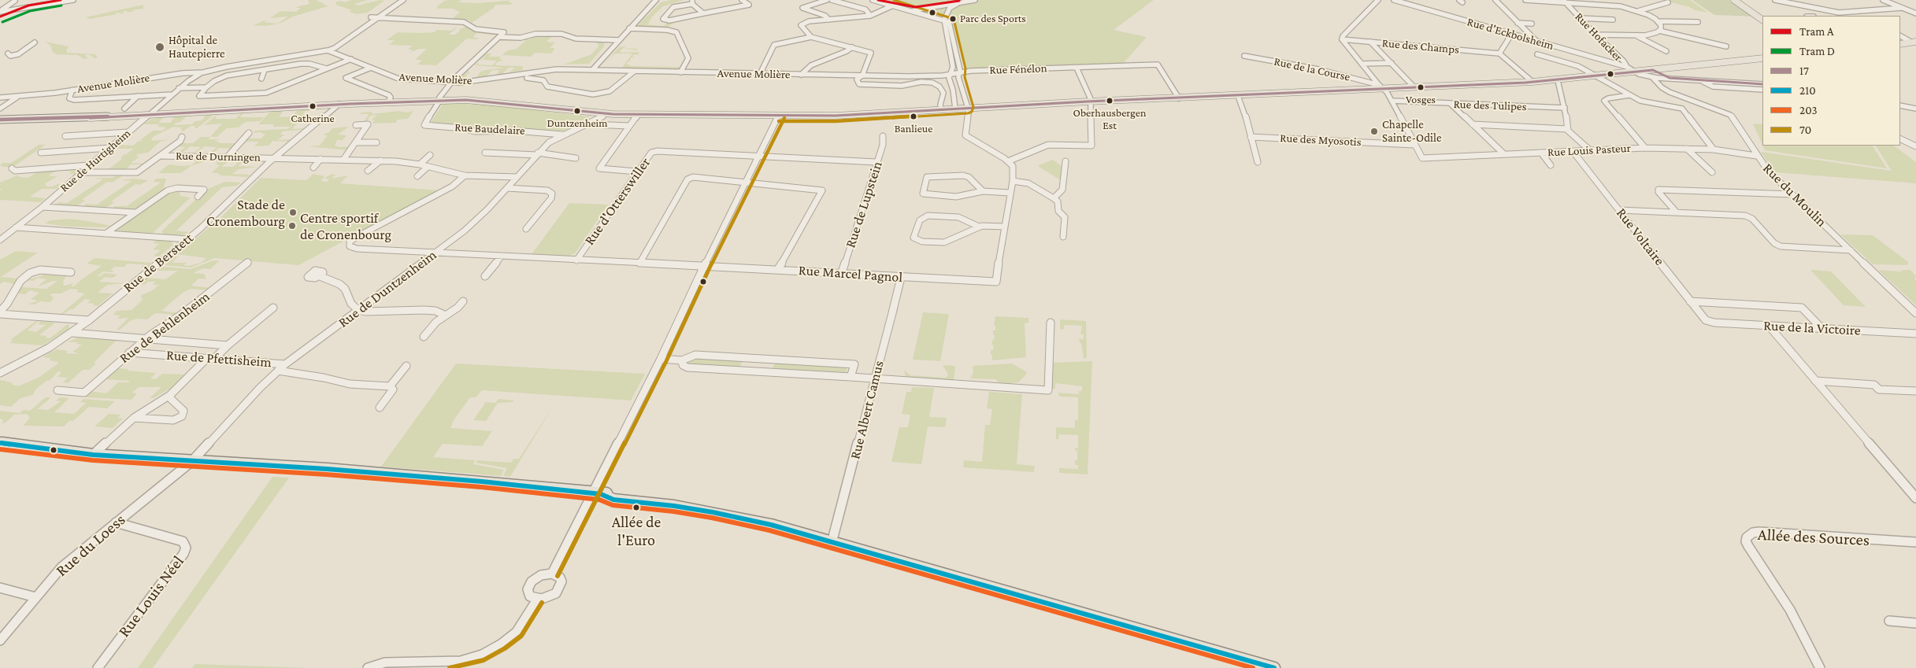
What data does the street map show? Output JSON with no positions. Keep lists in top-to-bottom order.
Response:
{
  "streets": {
    "street": [
      "Rue d'Eckbolsheim",
      "Rue Hofacker",
      "Rue des Champs",
      "Rue Fénélon",
      "Rue de la Course",
      "Avenue Molière",
      "Rue des Tulipes",
      "Rue Baudelaire",
      "Rue des Myosotis",
      "Rue Louis Pasteur",
      "Rue de Durningen",
      "Rue de Hurtigheim",
      "Rue du Moulin",
      "Rue d'Otterswiller",
      "Rue de Lupstein",
      "Rue Voltaire",
      "Rue de Berstett",
      "Rue Marcel Pagnol",
      "Rue de Duntzenheim",
      "Rue de Behlenheim",
      "Rue de la Victoire",
      "Rue de Pfettisheim",
      "Rue Albert Camus",
      "Allée des Sources",
      "Rue du Loess",
      "Rue Louis Néel"
    ]
  },
  "crossings": [
    ["Rue d'Eckbolsheim", "Rue Hofacker"],
    ["Rue Hofacker", "Rue du Moulin"],
    ["Rue Fénélon", "Avenue Molière"],
    ["Avenue Molière", "Rue de Hurtigheim"],
    ["Rue Baudelaire", "Rue de Duntzenheim"],
    ["Rue des Myosotis", "Rue Louis Pasteur"],
    ["Rue Louis Pasteur", "Rue du Moulin"],
    ["Rue Louis Pasteur", "Rue Voltaire"],
    ["Rue de Durningen", "Rue de Berstett"],
    ["Rue de Durningen", "Rue Marcel Pagnol"],
    ["Rue de Durningen", "Rue de Duntzenheim"],
    ["Rue d'Otterswiller", "Rue de Lupstein"],
    ["Rue d'Otterswiller", "Rue Marcel Pagnol"],
    ["Rue de Lupstein", "Rue Marcel Pagnol"],
    ["Rue Voltaire", "Rue de la Victoire"],
    ["Rue de Berstett", "Rue de Pfettisheim"],
    ["Rue Marcel Pagnol", "Rue de Duntzenheim"],
    ["Rue Marcel Pagnol", "Rue Albert Camus"],
    ["Rue de Duntzenheim", "Rue de Pfettisheim"],
    ["Rue de Duntzenheim", "Rue du Loess"],
    ["Rue de Behlenheim", "Rue de Pfettisheim"],
    ["Rue du Loess", "Rue Louis Néel"]
  ],
  "places": [
    "Parc des Sports",
    "Hôpital de Hautepierre",
    "Vosges",
    "Oberhausbergen Est",
    "Catherine",
    "Duntzenheim",
    "Banlieue",
    "Chapelle Sainte-Odile",
    "Stade de Cronembourg",
    "Centre sportif de Cronenbourg",
    "Allée de l'Euro"
  ],
  "lines": [
    "tram line A",
    "transit line 70",
    "tram line D",
    "transit line 17",
    "transit line 210",
    "transit line 203"
  ],
  "legend": [
    "Tram A",
    "Tram D",
    "17",
    "210",
    "203",
    "70"
  ]
}
